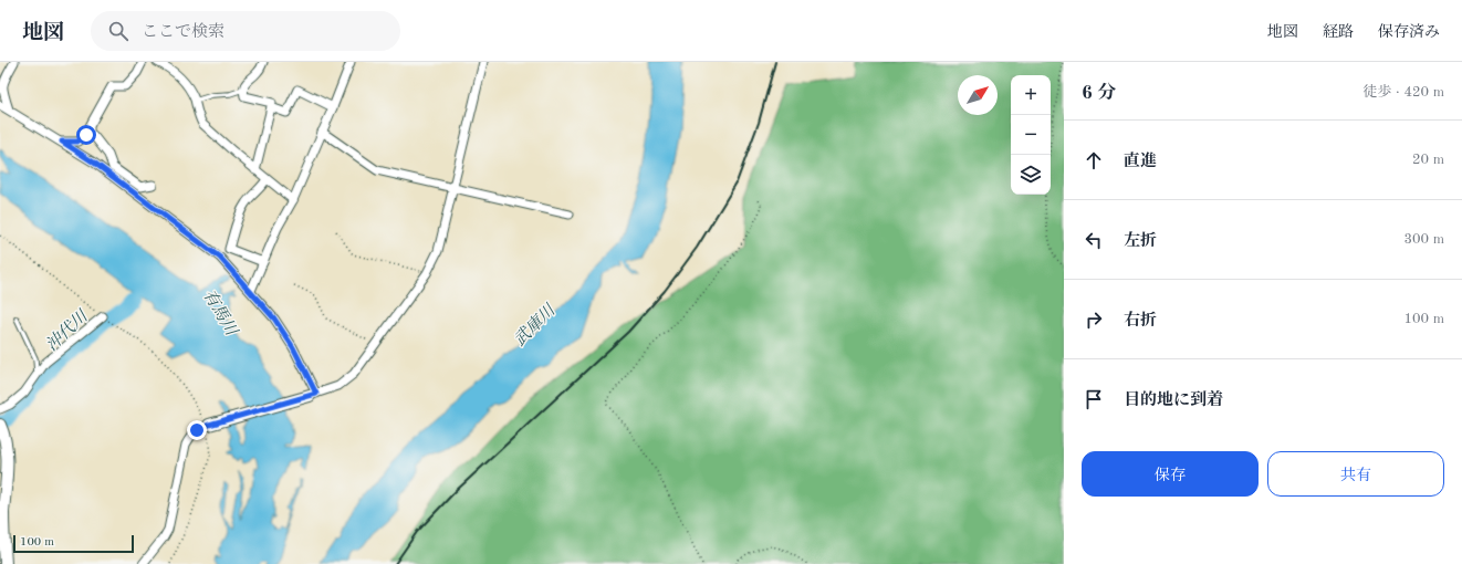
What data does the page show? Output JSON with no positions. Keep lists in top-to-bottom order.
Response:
{
  "water": ["有馬川", "武庫川", "沖代川"],
  "scale_bar": "100 m",
  "north": "top right",
  "page": {
    "header": "地図",
    "search": "ここで検索",
    "nav": ["地図", "経路", "保存済み"],
    "heading": ["6 分", "徒歩 · 420 m"],
    "map_buttons": ["+", "−"],
    "list": [
      ["直進", "20 m"],
      ["左折", "300 m"],
      ["右折", "100 m"],
      "目的地に到着"
    ],
    "buttons": ["保存", "共有"],
    "scale": "100 m"
  }
}
